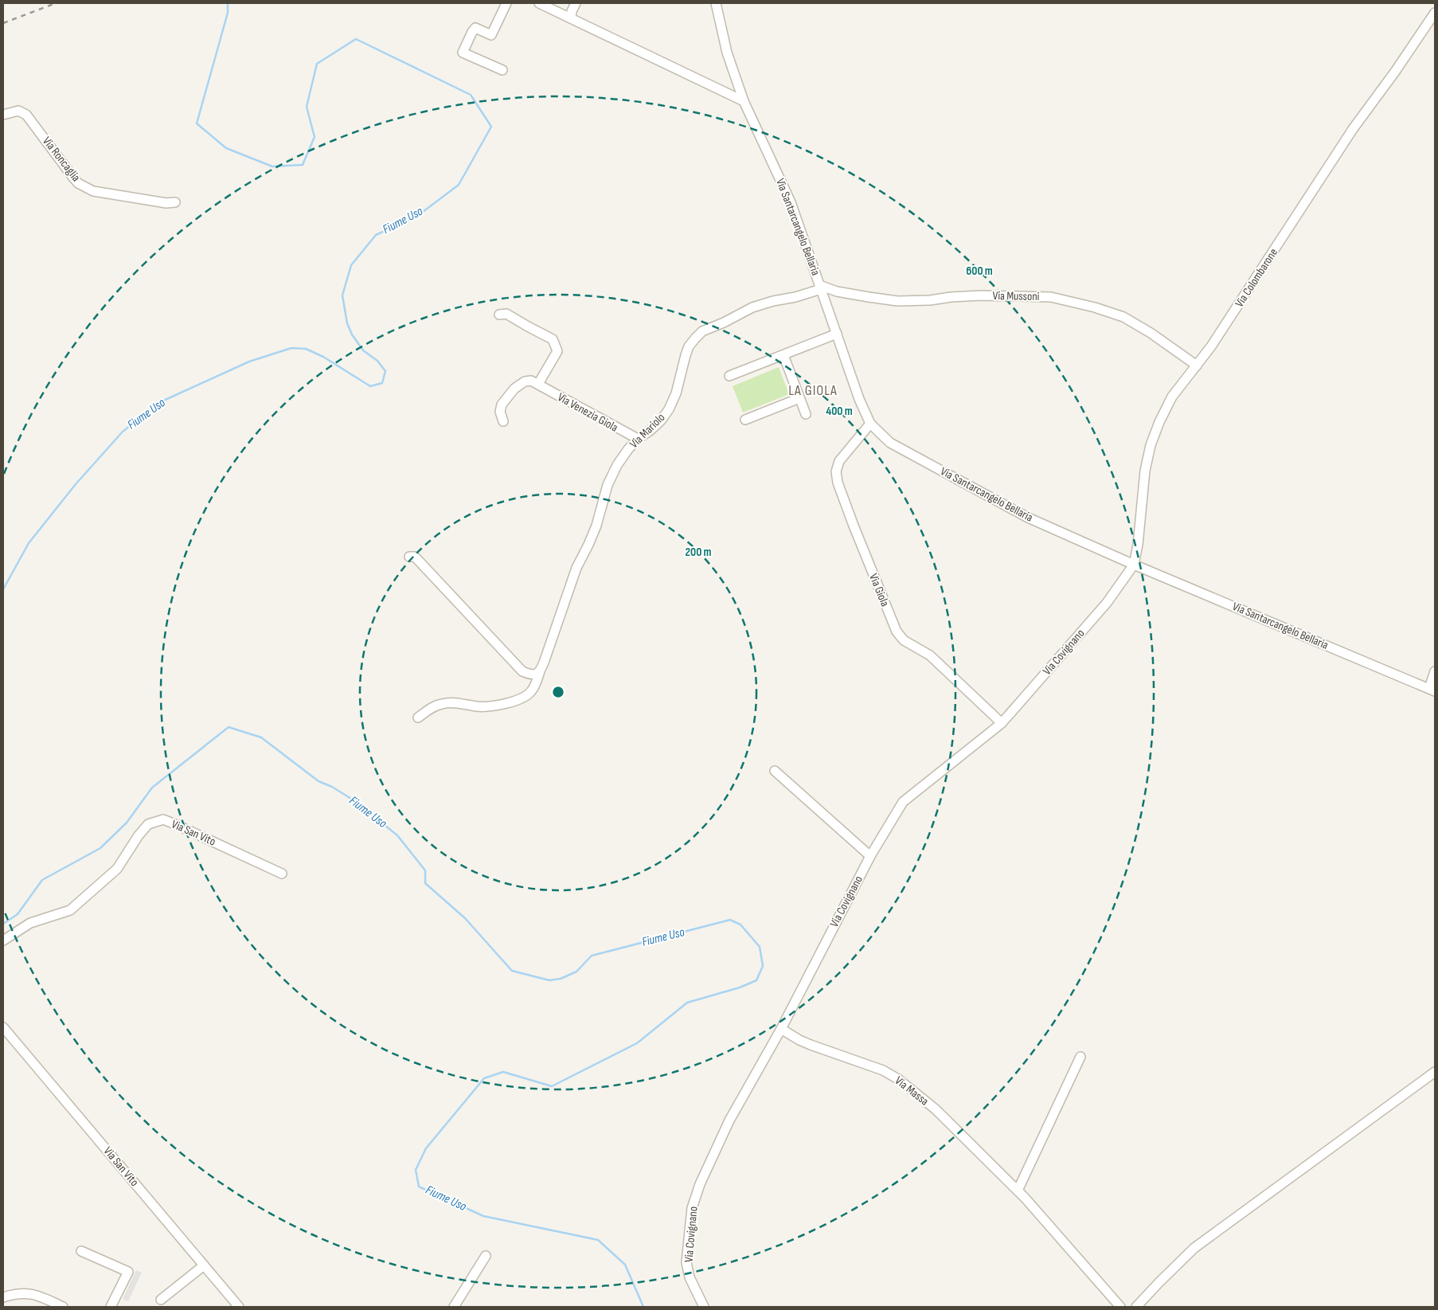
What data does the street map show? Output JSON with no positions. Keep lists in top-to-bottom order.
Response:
{
  "streets": {
    "street": [
      "Via Roncaglia",
      "Via Santarcangelo Bellaria",
      "Via Colombarone",
      "Via Mussoni",
      "Via Venezia Giola",
      "Via Mariolo",
      "Via Giola",
      "Via Covignano",
      "Via San Vito",
      "Via Massa"
    ]
  },
  "crossings": [
    ["Via Santarcangelo Bellaria", "Via Colombarone"],
    ["Via Santarcangelo Bellaria", "Via Mussoni"],
    ["Via Santarcangelo Bellaria", "Via Mariolo"],
    ["Via Santarcangelo Bellaria", "Via Giola"],
    ["Via Santarcangelo Bellaria", "Via Covignano"],
    ["Via Colombarone", "Via Mussoni"],
    ["Via Colombarone", "Via Covignano"],
    ["Via Mussoni", "Via Mariolo"],
    ["Via Venezia Giola", "Via Mariolo"],
    ["Via Giola", "Via Covignano"],
    ["Via Covignano", "Via Massa"]
  ],
  "districts": ["LA GIOLA"],
  "water": ["Fiume Uso"],
  "rings": ["600 m", "400 m", "200 m"]
}
